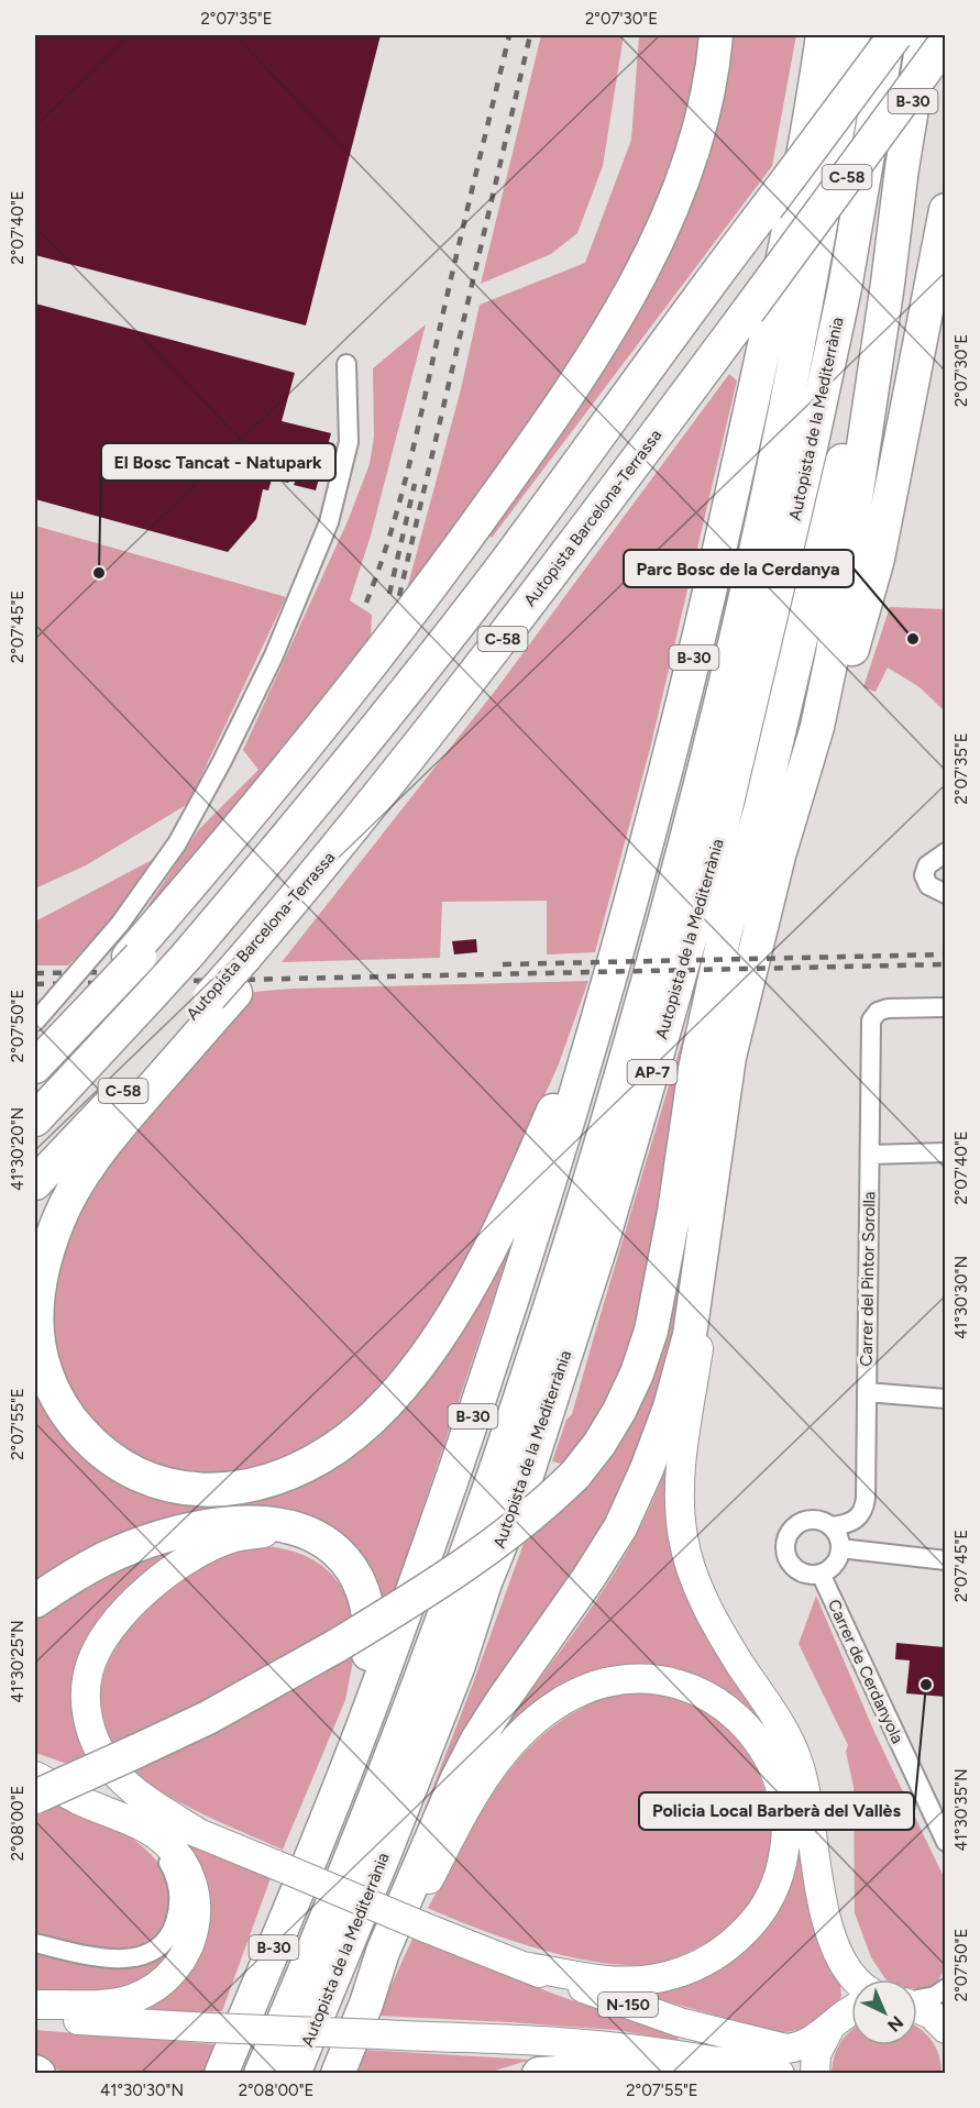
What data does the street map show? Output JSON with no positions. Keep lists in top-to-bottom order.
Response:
{
  "streets": {
    "highway": [
      "B-30",
      "C-58",
      "Autopista de la Mediterrània",
      "Autopista Barcelona-Terrassa",
      "AP-7"
    ],
    "main road": ["N-150"],
    "street": ["Carrer del Pintor Sorolla", "Carrer de Cerdanyola"]
  },
  "crossings": [
    ["B-30", "Autopista Barcelona-Terrassa"],
    ["Carrer del Pintor Sorolla", "Carrer de Cerdanyola"]
  ],
  "places": ["El Bosc Tancat - Natupark", "Parc Bosc de la Cerdanya", "Policia Local Barberà del Vallès"],
  "north": "bottom right",
  "coordinates": [
    "2°07'35\"E",
    "2°07'30\"E",
    "2°07'40\"E",
    "2°07'45\"E",
    "2°07'50\"E",
    "41°30'20\"N",
    "41°30'30\"N",
    "2°07'55\"E",
    "41°30'25\"N",
    "41°30'35\"N",
    "2°08'00\"E"
  ]
}
